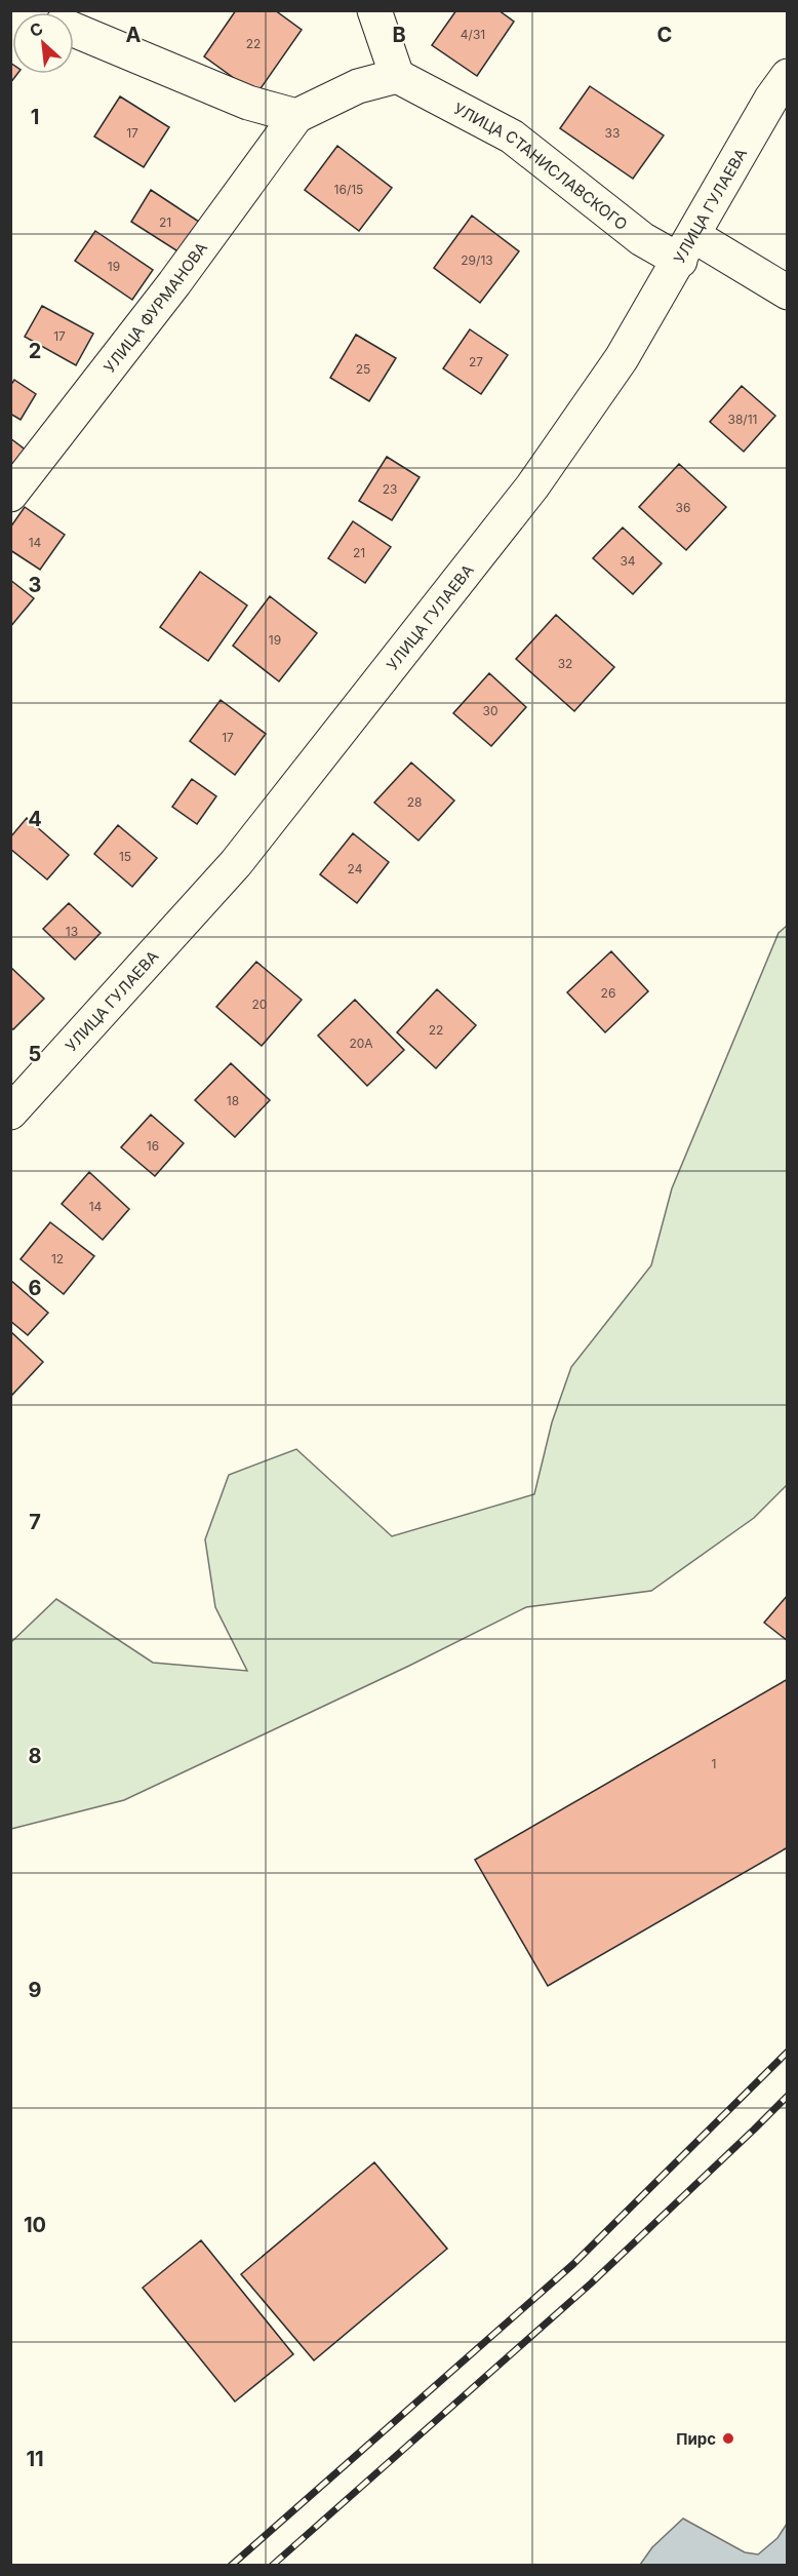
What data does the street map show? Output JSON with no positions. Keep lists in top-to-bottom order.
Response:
{
  "streets": {
    "street": ["УЛИЦА СТАНИСЛАВСКОГО", "УЛИЦА ГУЛАЕВА", "УЛИЦА ФУРМАНОВА"]
  },
  "crossings": [
    ["УЛИЦА СТАНИСЛАВСКОГО", "УЛИЦА ГУЛАЕВА"]
  ],
  "places": ["Пирс"],
  "house_numbers": [
    "4/31",
    "22",
    "17",
    "33",
    "16/15",
    "21",
    "29/13",
    "19",
    "17",
    "27",
    "25",
    "38/11",
    "23",
    "36",
    "14",
    "21",
    "34",
    "19",
    "32",
    "30",
    "17",
    "28",
    "15",
    "24",
    "13",
    "26",
    "20",
    "22",
    "20А",
    "18",
    "16",
    "14",
    "12",
    "1"
  ],
  "north": "top left",
  "grid": {
    "columns": ["A", "B", "C"],
    "rows": [
      "1",
      "2",
      "3",
      "4",
      "5",
      "6",
      "7",
      "8",
      "9",
      "10",
      "11"
    ]
  }
}
